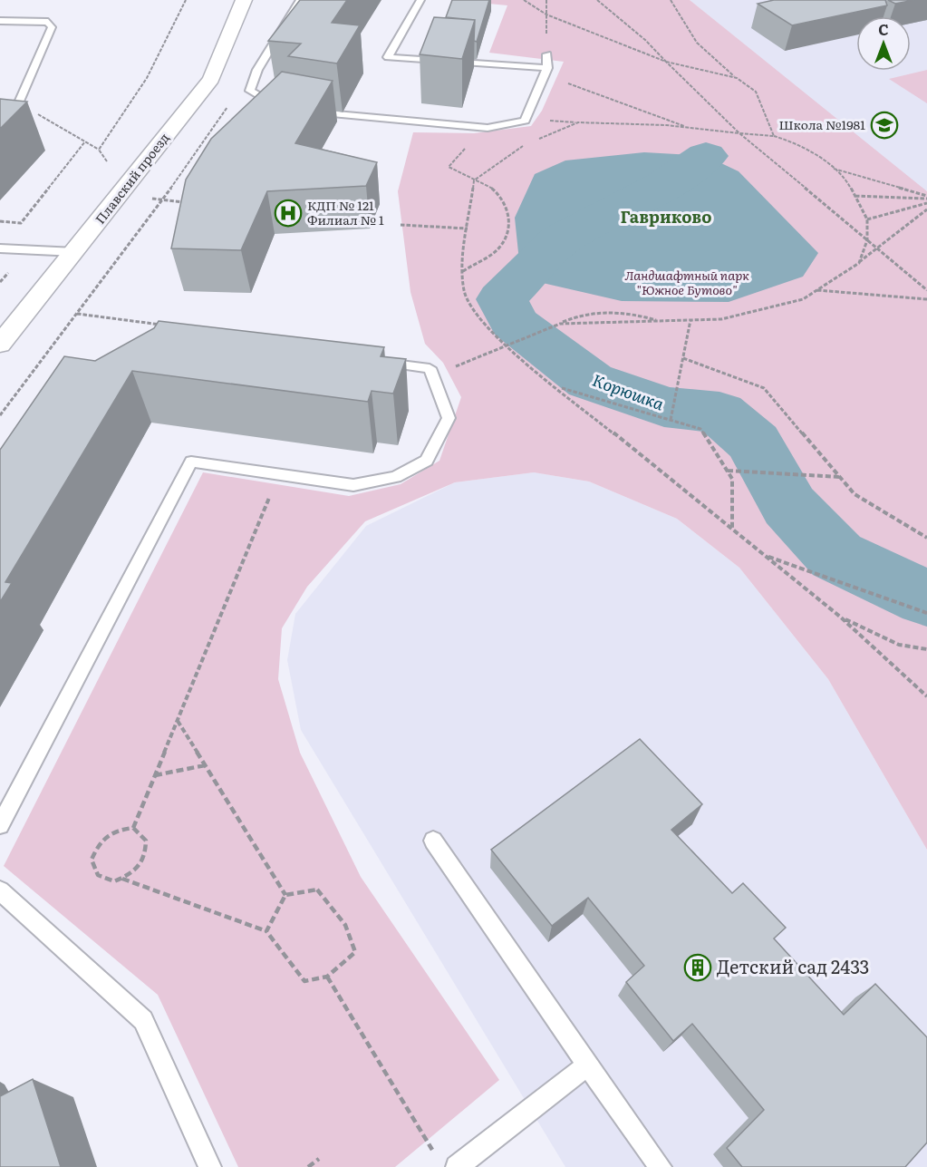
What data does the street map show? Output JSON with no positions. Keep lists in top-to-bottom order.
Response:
{
  "streets": {
    "street": ["Плавский проезд"]
  },
  "districts": ["Гавриково"],
  "water": ["Корюшка"],
  "parks": ["Ландшафтный парк \"Южное Бутово\""],
  "places": {
    "school or university": ["Школа №1981"],
    "hospital": ["КДП № 121 Филиал № 1"],
    "building": ["Детский сад 2433"]
  },
  "north": "top"
}
